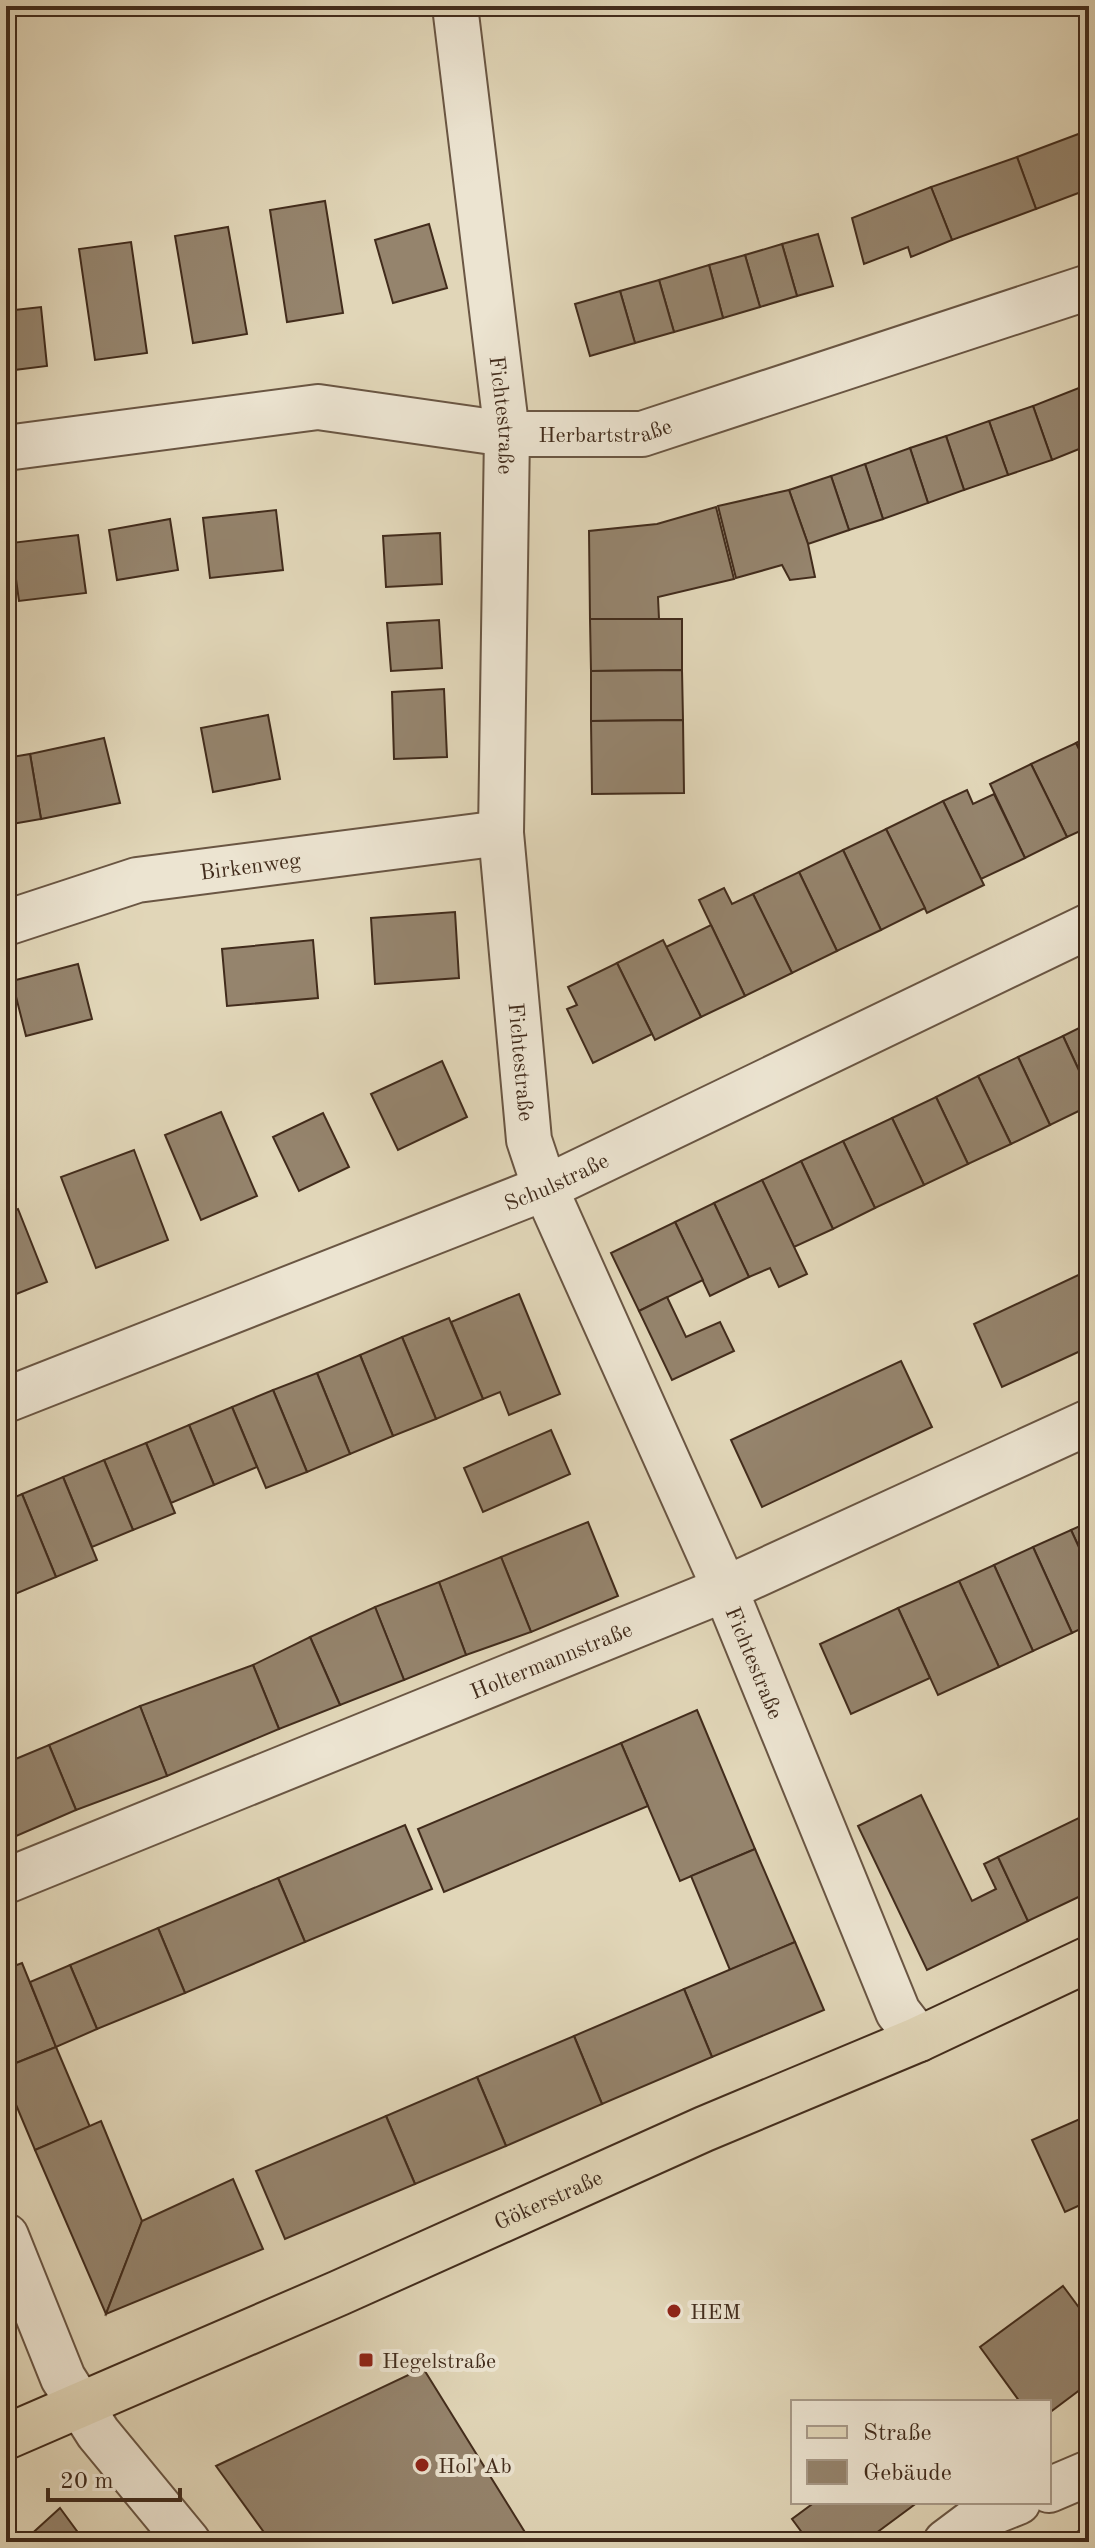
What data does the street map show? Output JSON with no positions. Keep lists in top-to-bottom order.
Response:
{
  "streets": {
    "main road": ["Gökerstraße"],
    "street": [
      "Fichtestraße",
      "Herbartstraße",
      "Birkenweg",
      "Schulstraße",
      "Holtermannstraße"
    ]
  },
  "crossings": [
    ["Fichtestraße", "Herbartstraße"],
    ["Fichtestraße", "Birkenweg"],
    ["Fichtestraße", "Schulstraße"],
    ["Fichtestraße", "Holtermannstraße"],
    ["Fichtestraße", "Gökerstraße"]
  ],
  "places": {
    "other": ["HEM", "Hol' Ab"],
    "transit": ["Hegelstraße"]
  },
  "legend": ["Straße", "Gebäude"],
  "scale_bar": "20 m"
}
